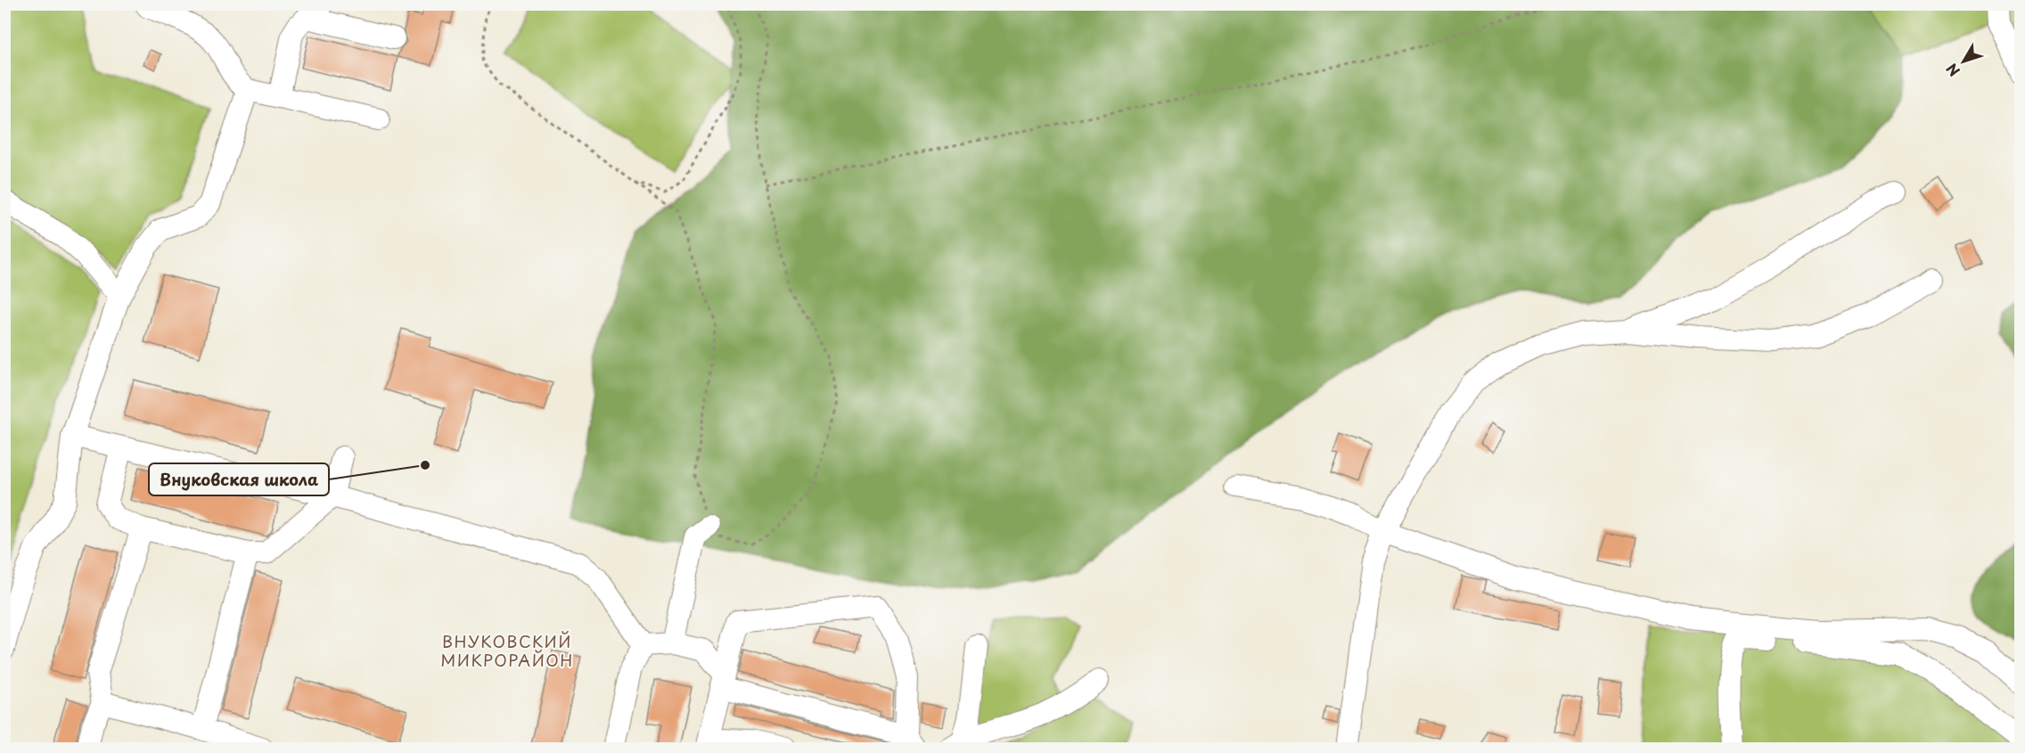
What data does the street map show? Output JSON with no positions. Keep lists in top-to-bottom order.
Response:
{
  "districts": ["ВНУКОВСКИЙ МИКРОРАЙОН"],
  "places": ["Внуковская школа"],
  "north": "bottom left"
}
